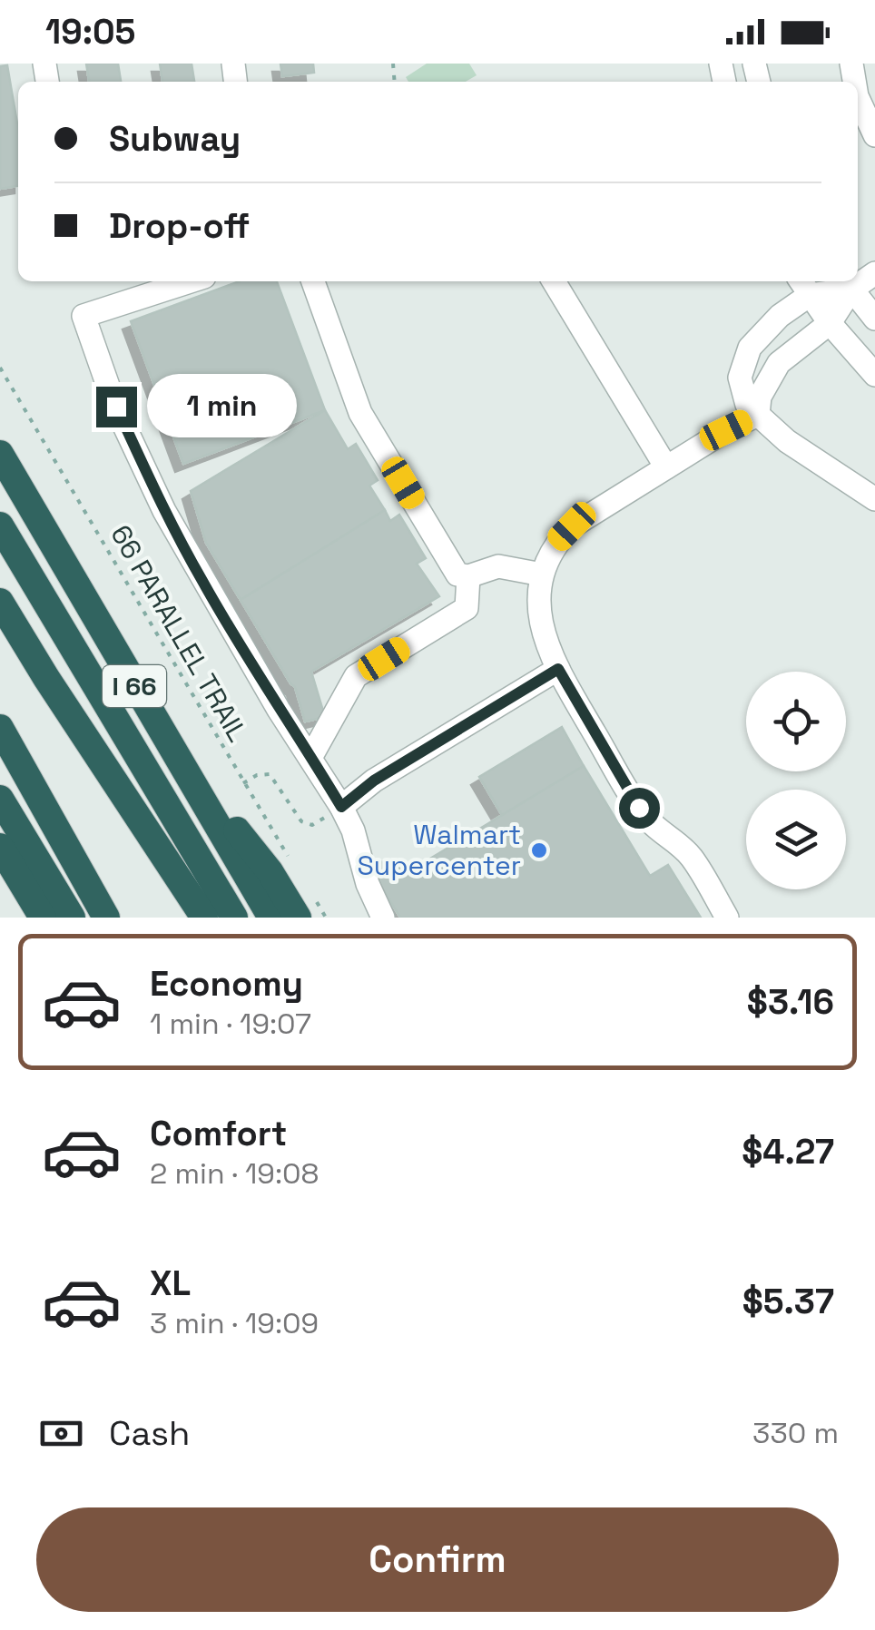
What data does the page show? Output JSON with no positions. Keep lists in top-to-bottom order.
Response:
{
  "streets": {
    "highway": ["I 66"],
    "path": ["66 PARALLEL TRAIL"]
  },
  "places": ["Walmart Supercenter"],
  "page": {
    "status": "19:05",
    "banner": ["Subway", "Drop-off"],
    "bubble": "1 min",
    "list": [
      {
        "name": "Economy",
        "note": "1 min · 19:07",
        "value": "$3.16"
      },
      {
        "name": "Comfort",
        "note": "2 min · 19:08",
        "value": "$4.27"
      },
      {
        "name": "XL",
        "note": "3 min · 19:09",
        "value": "$5.37"
      }
    ],
    "pay": ["Cash", "330 m"],
    "buttons": "Confirm"
  }
}
